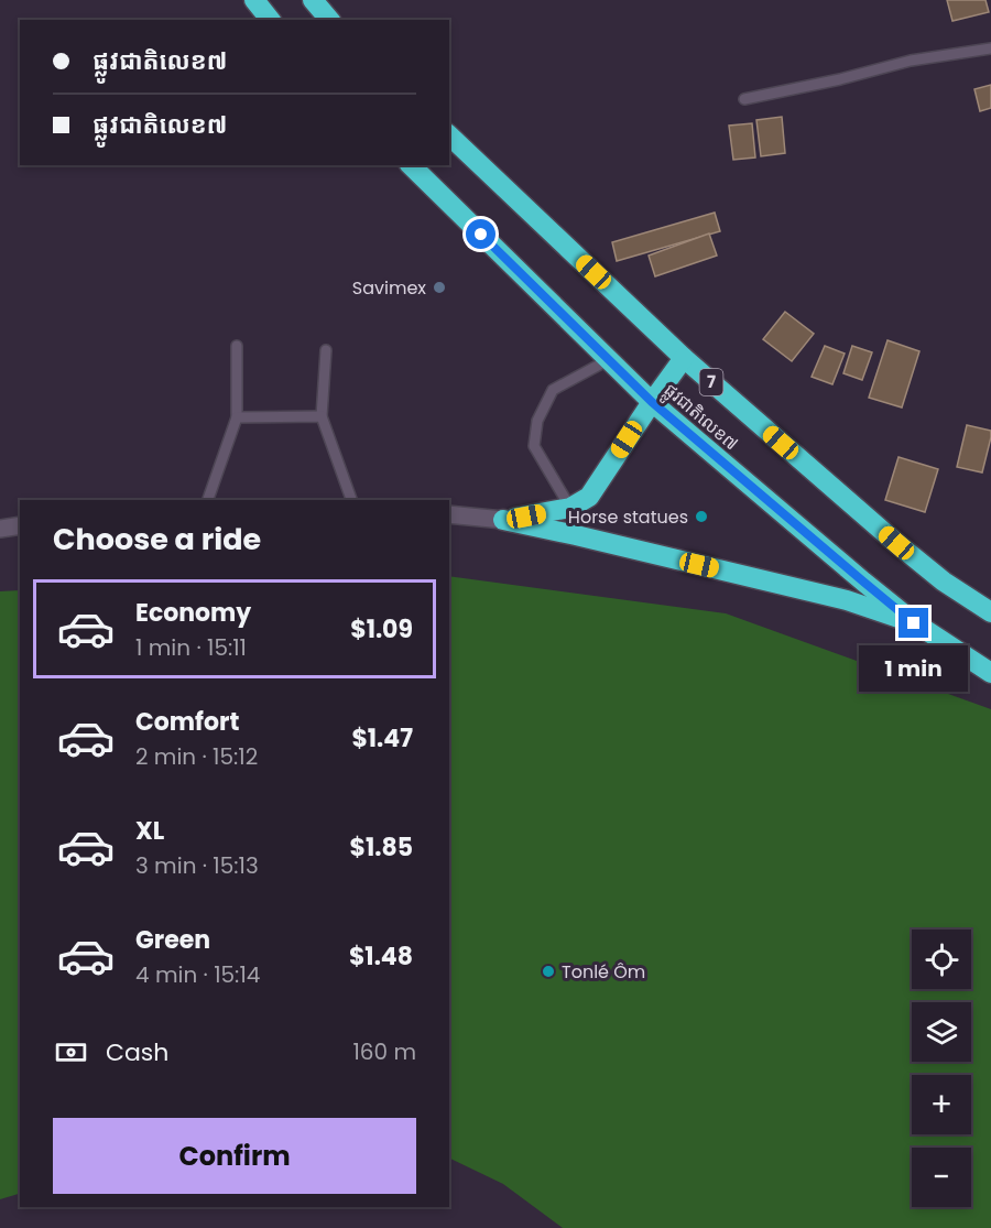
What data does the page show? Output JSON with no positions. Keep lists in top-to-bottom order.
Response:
{
  "streets": {
    "highway": ["7", "ផ្លូវជាតិលេខ៧"]
  },
  "places": ["Savimex", "Horse statues", "Tonlé Ôm"],
  "page": {
    "banner": ["ផ្លូវជាតិលេខ៧", "ផ្លូវជាតិលេខ៧"],
    "heading": "Choose a ride",
    "list": [
      {
        "name": "Economy",
        "note": "1 min · 15:11",
        "value": "$1.09"
      },
      {
        "name": "Comfort",
        "note": "2 min · 15:12",
        "value": "$1.47"
      },
      {
        "name": "XL",
        "note": "3 min · 15:13",
        "value": "$1.85"
      },
      {
        "name": "Green",
        "note": "4 min · 15:14",
        "value": "$1.48"
      }
    ],
    "bubble": "1 min",
    "map_buttons": ["+", "−"],
    "pay": ["Cash", "160 m"],
    "buttons": "Confirm"
  }
}
